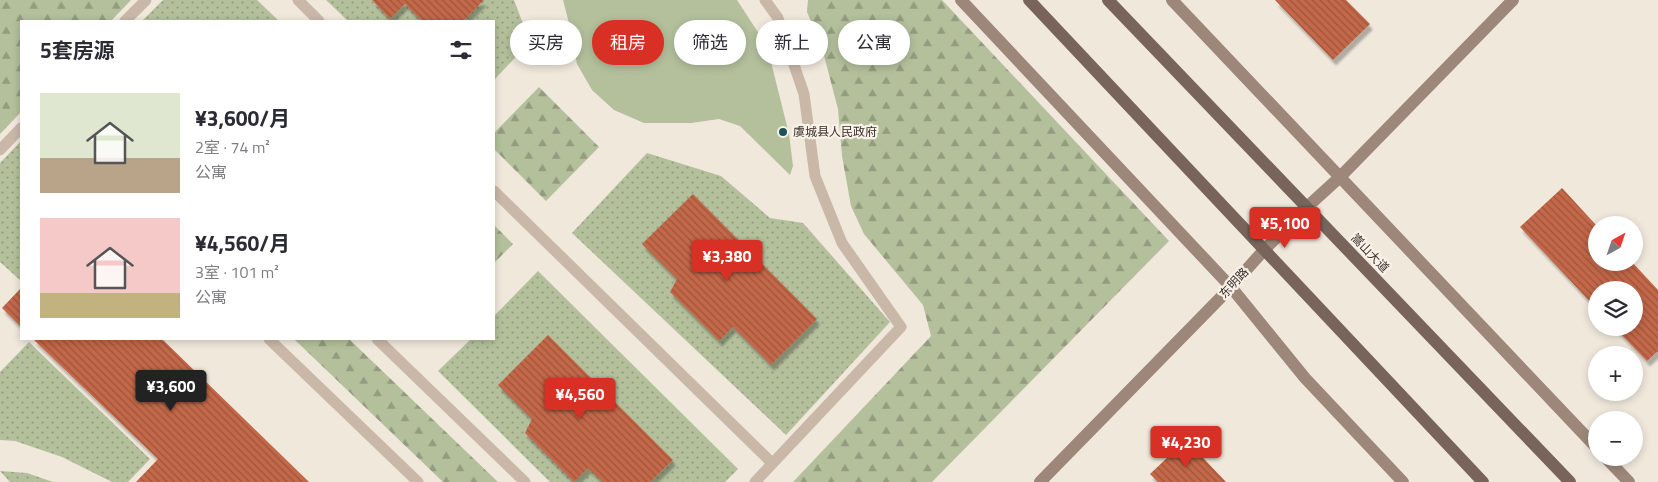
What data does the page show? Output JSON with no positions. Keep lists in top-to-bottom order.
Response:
{
  "streets": {
    "main road": ["嵩山大道", "东明路"]
  },
  "crossings": [
    ["嵩山大道", "东明路"]
  ],
  "places": ["虞城县人民政府"],
  "north": "top right",
  "page": {
    "chip": [
      "买房",
      "租房",
      "筛选",
      "新上",
      "公寓"
    ],
    "heading": "5套房源",
    "list": [
      {
        "name": "¥3,600/月",
        "note": "2室 · 74 m² · 公寓"
      },
      {
        "name": "¥4,560/月",
        "note": "3室 · 101 m² · 公寓"
      }
    ],
    "price": [
      "¥5,100",
      "¥3,380",
      "¥3,600",
      "¥4,560",
      "¥4,230"
    ],
    "map_buttons": ["+", "−"]
  }
}
